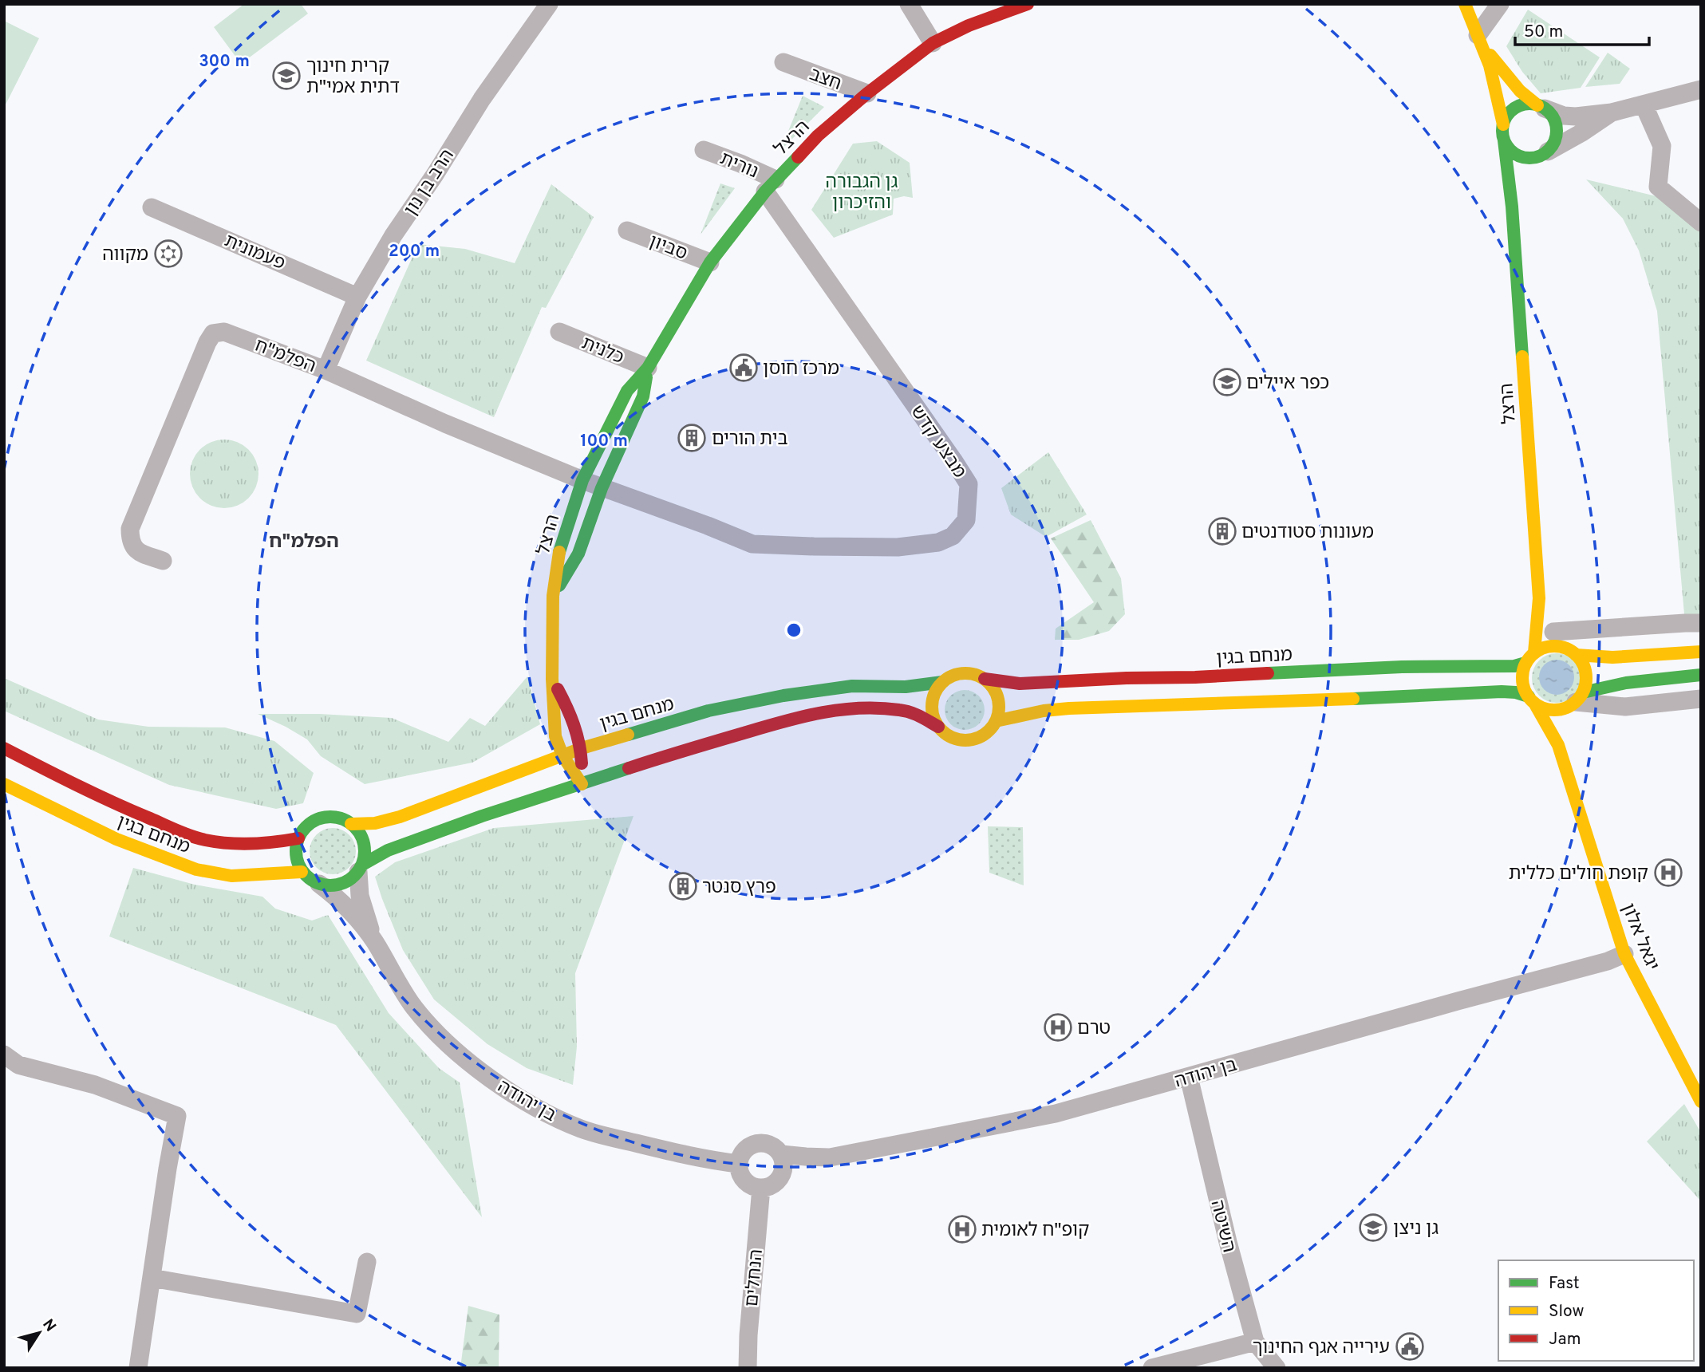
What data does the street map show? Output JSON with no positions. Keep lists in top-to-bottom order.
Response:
{
  "streets": {
    "main road": ["הרצל", "מנחם בגין", "יגאל אלון"],
    "street": [
      "חצב",
      "נורית",
      "הרב בן נון",
      "סביון",
      "פעמונית",
      "כלנית",
      "הפלמ\"ח",
      "מבצע קדש",
      "בן יהודה",
      "השיטה",
      "הנחלים"
    ]
  },
  "crossings": [
    ["חצב", "הרצל"],
    ["הרצל", "נורית"],
    ["הרצל", "סביון"],
    ["הרצל", "כלנית"],
    ["הרצל", "הפלמ\"ח"],
    ["הרצל", "מבצע קדש"],
    ["הרצל", "מנחם בגין"],
    ["הרצל", "יגאל אלון"],
    ["נורית", "מבצע קדש"],
    ["הרב בן נון", "פעמונית"],
    ["הרב בן נון", "הפלמ\"ח"],
    ["הפלמ\"ח", "מבצע קדש"],
    ["מנחם בגין", "יגאל אלון"],
    ["מנחם בגין", "בן יהודה"],
    ["יגאל אלון", "בן יהודה"],
    ["בן יהודה", "השיטה"],
    ["בן יהודה", "הנחלים"]
  ],
  "districts": ["הפלמ\"ח"],
  "parks": ["גן הגבורה והזיכרון"],
  "places": {
    "school or university": ["קרית חינוך דתית אמי\"ת", "כפר איילים", "גן ניצן"],
    "synagogue": ["מקווה"],
    "public building": ["מרכז חוסן", "עירייה אגף החינוך"],
    "building": ["בית הורים", "מעונות סטודנטים", "פרץ סנטר"],
    "hospital": ["קופת חולים כללית", "טרם", "קופ\"ח לאומית"]
  },
  "legend": ["Fast", "Slow", "Jam"],
  "scale_bar": "50 m",
  "north": "top right",
  "rings": ["300 m", "200 m", "100 m"]
}
